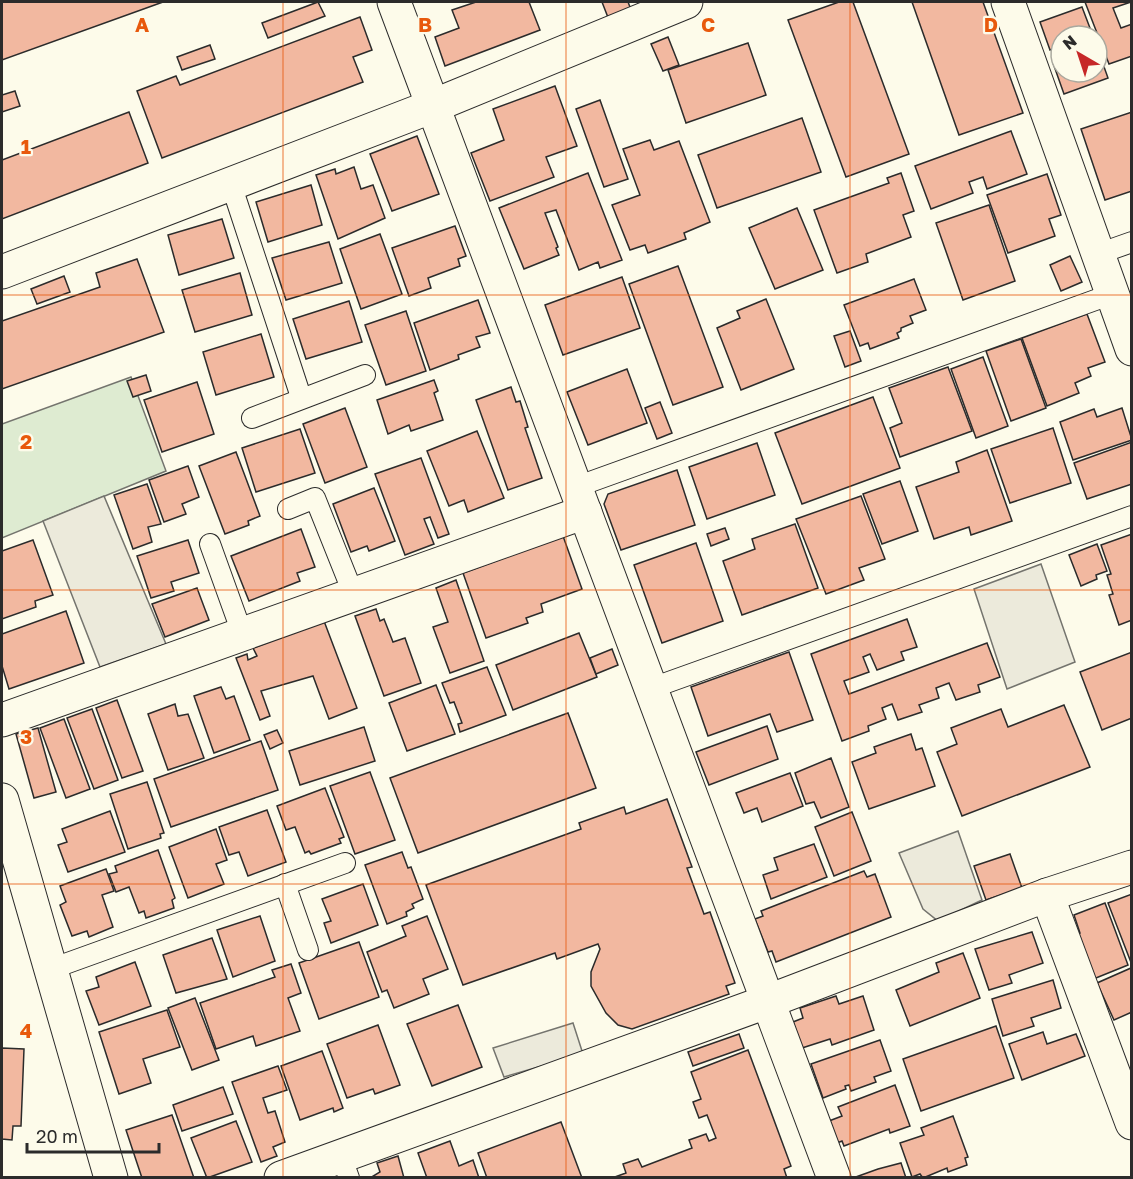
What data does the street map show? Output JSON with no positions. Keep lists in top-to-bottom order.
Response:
{
  "scale_bar": "20 m",
  "north": "top left",
  "grid": {
    "columns": [
      "A",
      "B",
      "C",
      "D"
    ],
    "rows": [
      "1",
      "2",
      "3",
      "4"
    ]
  }
}
